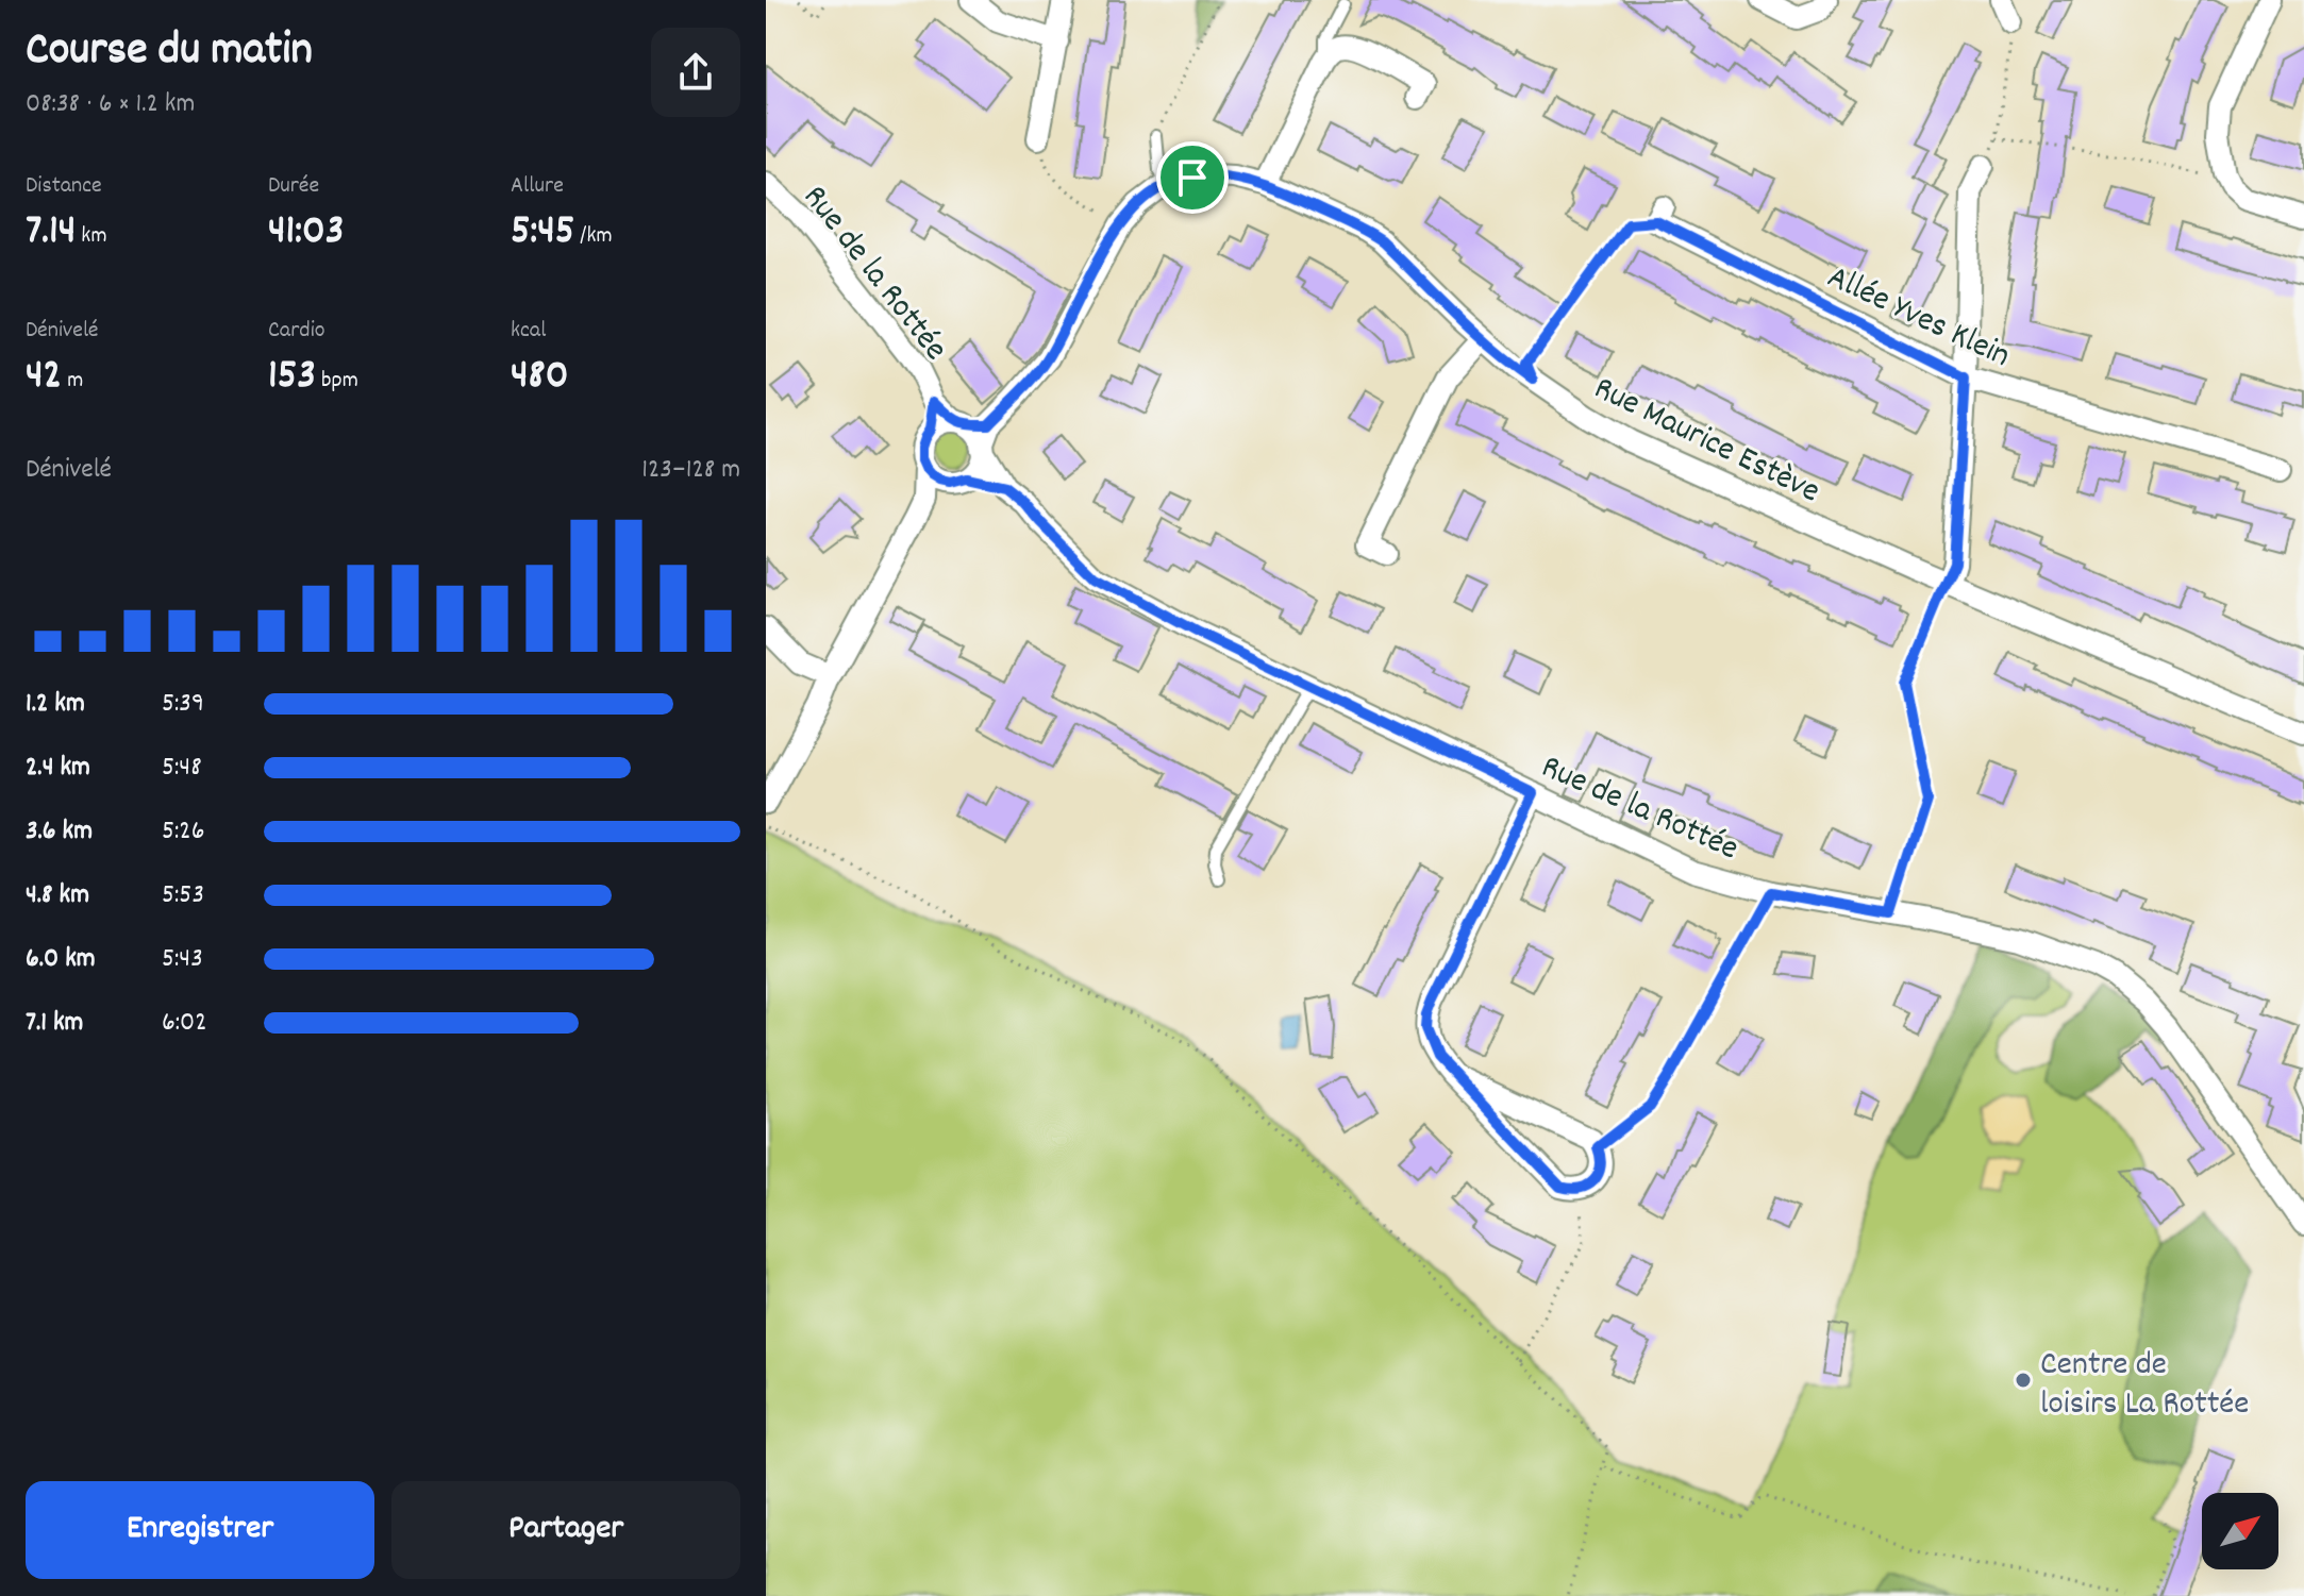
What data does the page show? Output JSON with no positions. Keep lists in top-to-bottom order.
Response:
{
  "streets": {
    "street": ["Rue de la Rottée", "Allée Yves Klein", "Rue Maurice Estève"]
  },
  "crossings": [
    ["Rue de la Rottée", "Rue Maurice Estève"]
  ],
  "places": ["Centre de loisirs La Rottée"],
  "north": "top right",
  "page": {
    "heading": ["Course du matin", "08:38 · 6 × 1.2 km"],
    "stats": [
      ["Distance", "7.14 km"],
      ["Durée", "41:03"],
      ["Allure", "5:45 /km"],
      ["Dénivelé", "42 m"],
      ["Cardio", "153 bpm"],
      ["kcal", "480"]
    ],
    "chart": ["Dénivelé", "123–128 m"],
    "list": [
      {
        "name": "1.2 km",
        "note": "5:39"
      },
      {
        "name": "2.4 km",
        "note": "5:48"
      },
      {
        "name": "3.6 km",
        "note": "5:26"
      },
      {
        "name": "4.8 km",
        "note": "5:53"
      },
      {
        "name": "6.0 km",
        "note": "5:43"
      },
      {
        "name": "7.1 km",
        "note": "6:02"
      }
    ],
    "buttons": ["Enregistrer", "Partager"]
  }
}
